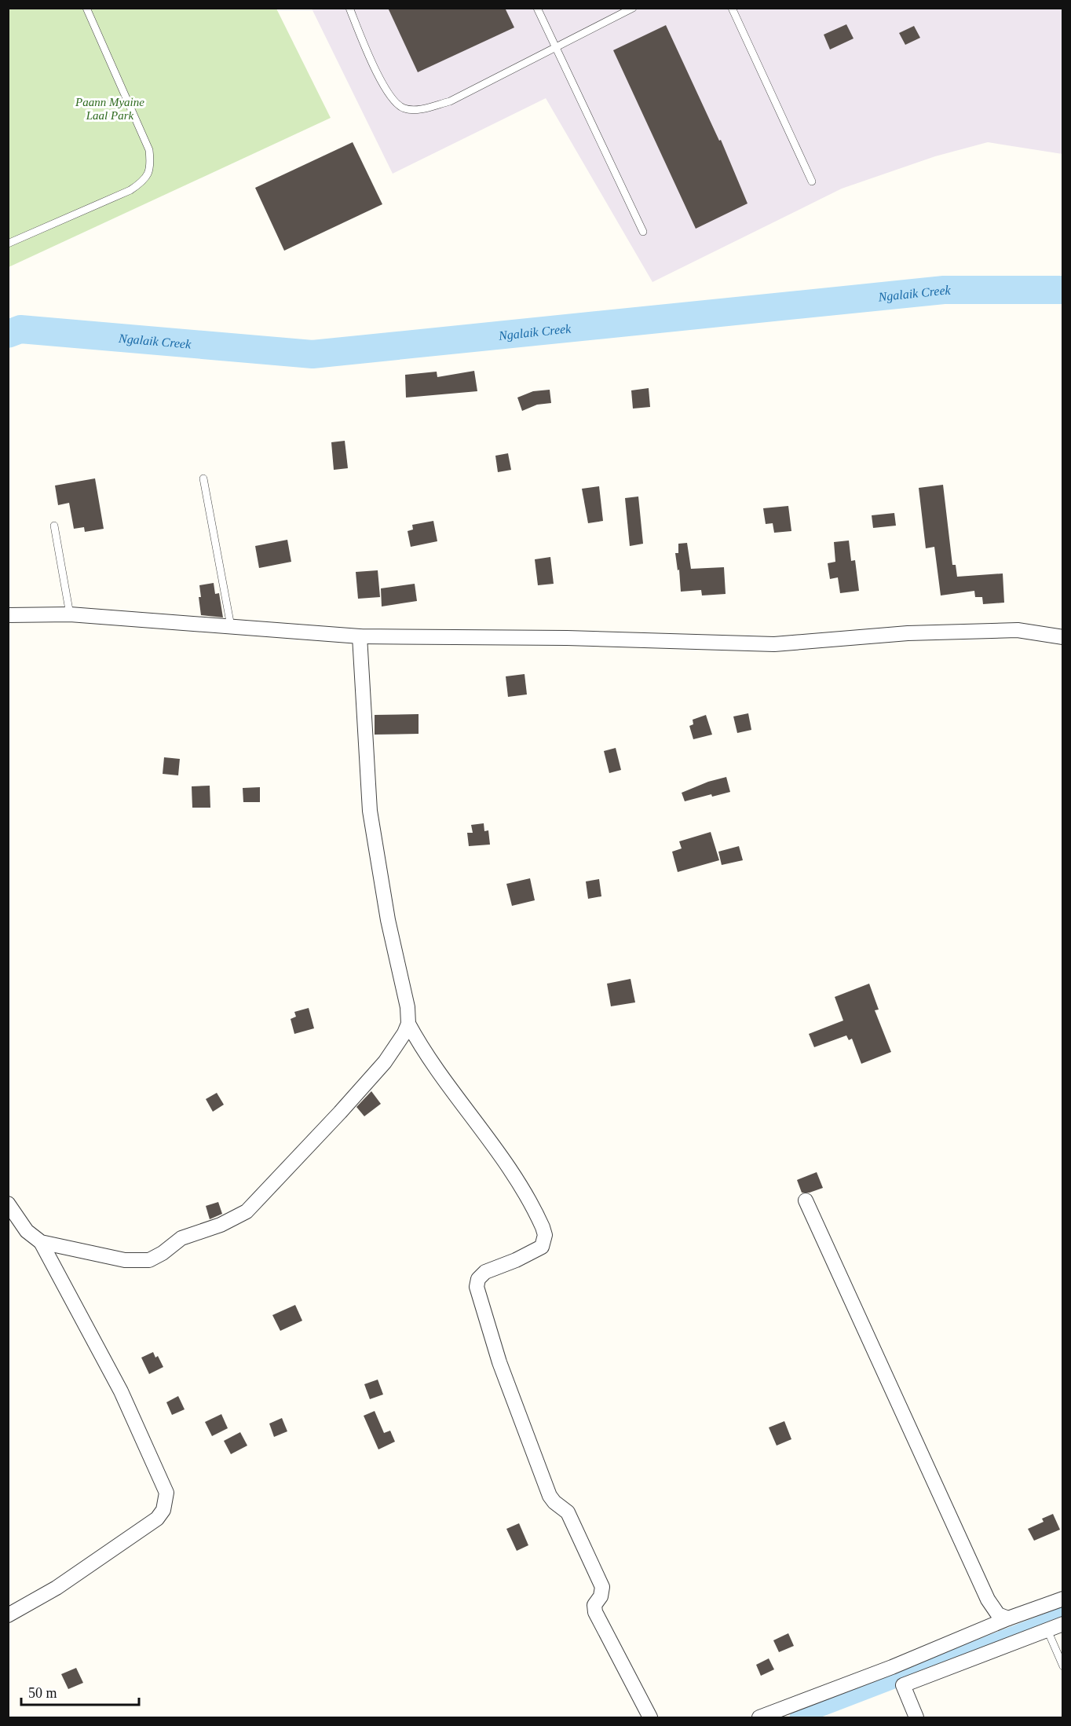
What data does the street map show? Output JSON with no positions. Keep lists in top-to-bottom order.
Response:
{
  "water": ["Ngalaik Creek"],
  "parks": ["Paann Myaine Laal Park"],
  "scale_bar": "50 m"
}
